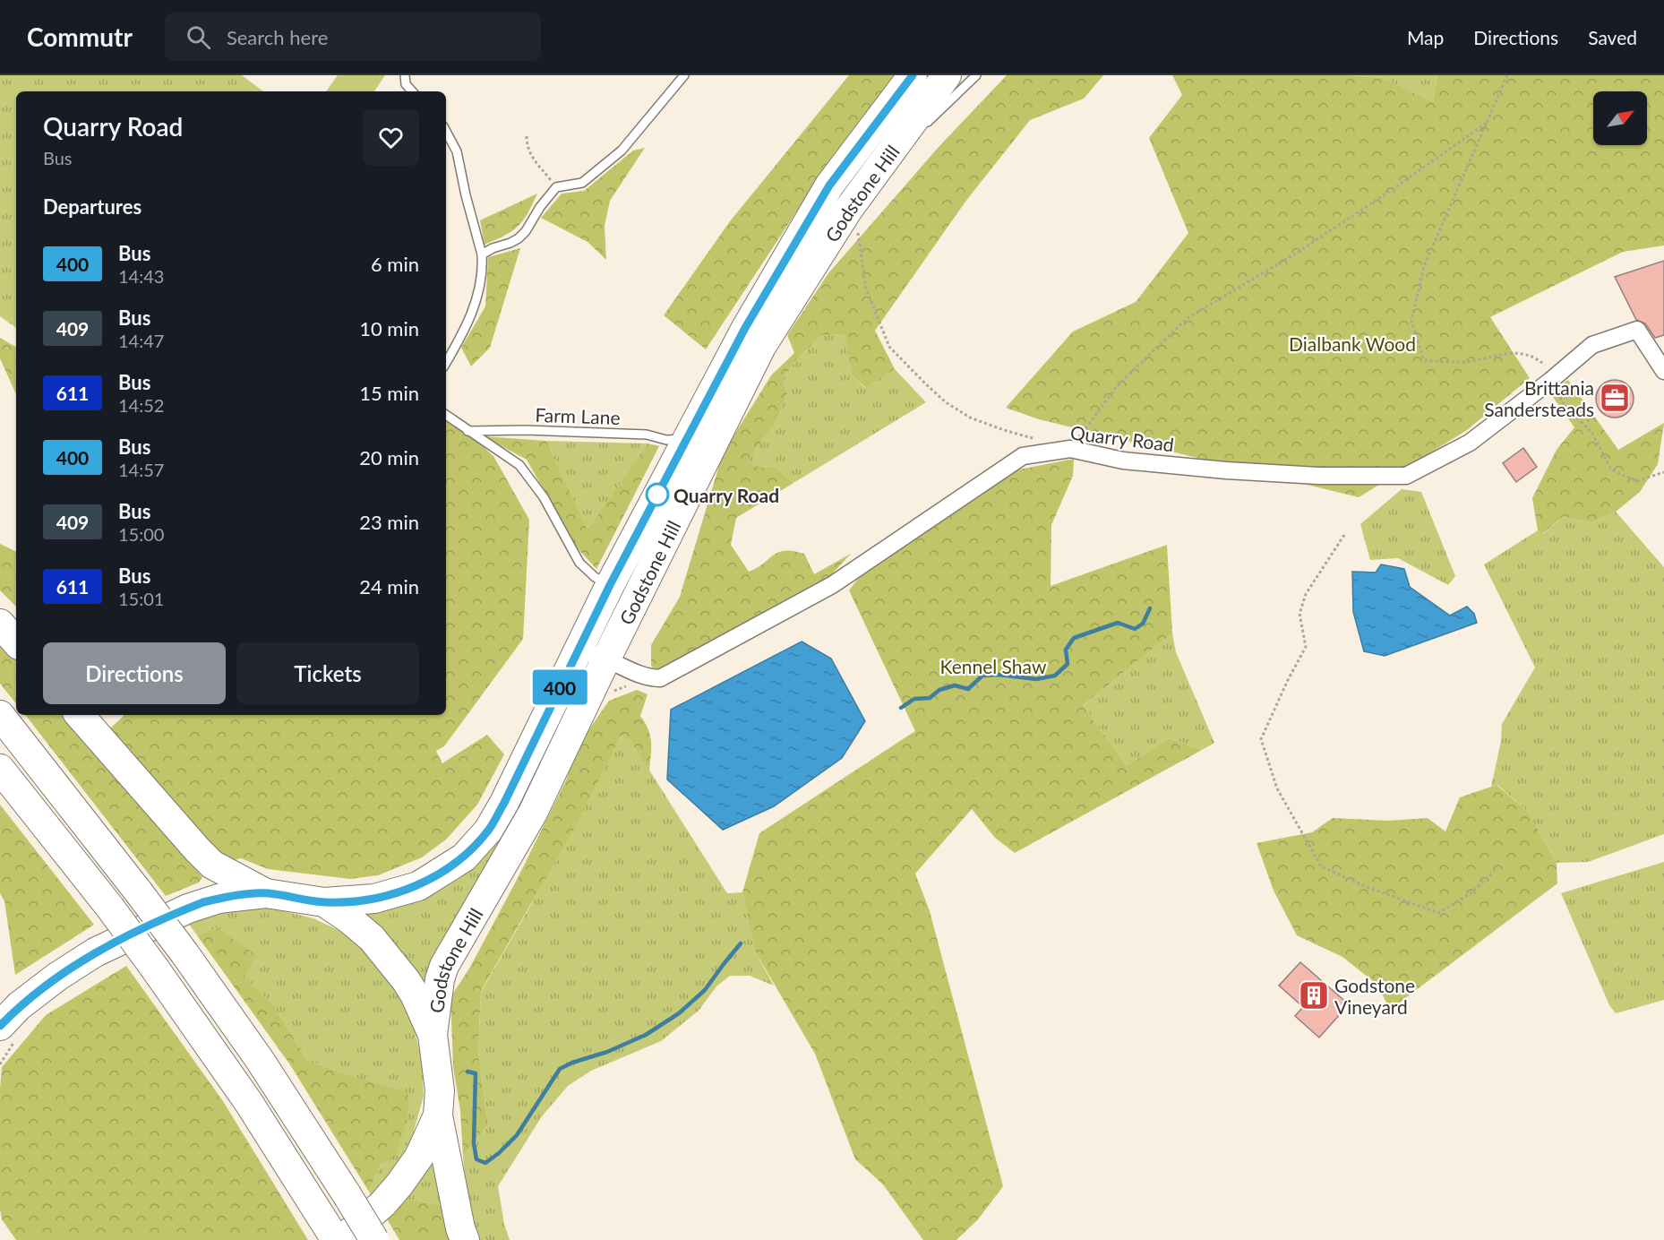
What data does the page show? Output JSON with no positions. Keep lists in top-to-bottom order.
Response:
{
  "streets": {
    "highway": ["Godstone Hill"],
    "street": ["Quarry Road"],
    "lane": ["Farm Lane"]
  },
  "crossings": [
    ["Godstone Hill", "Farm Lane"],
    ["Godstone Hill", "Quarry Road"]
  ],
  "parks": ["Dialbank Wood", "Kennel Shaw"],
  "places": {
    "office": ["Brittania Sandersteads"],
    "other": ["Quarry Road"],
    "building": ["Godstone Vineyard"]
  },
  "lines": ["bus line 400"],
  "north": "top right",
  "page": {
    "header": "Commutr",
    "search": "Search here",
    "nav": ["Map", "Directions", "Saved"],
    "on_map": "400",
    "heading": [
      ["Quarry Road", "Bus"],
      "Departures"
    ],
    "list": [
      {
        "mark": "400",
        "name": "Bus",
        "note": "14:43",
        "value": "6 min"
      },
      {
        "mark": "409",
        "name": "Bus",
        "note": "14:47",
        "value": "10 min"
      },
      {
        "mark": "611",
        "name": "Bus",
        "note": "14:52",
        "value": "15 min"
      },
      {
        "mark": "400",
        "name": "Bus",
        "note": "14:57",
        "value": "20 min"
      },
      {
        "mark": "409",
        "name": "Bus",
        "note": "15:00",
        "value": "23 min"
      },
      {
        "mark": "611",
        "name": "Bus",
        "note": "15:01",
        "value": "24 min"
      }
    ],
    "buttons": ["Directions", "Tickets"]
  }
}
